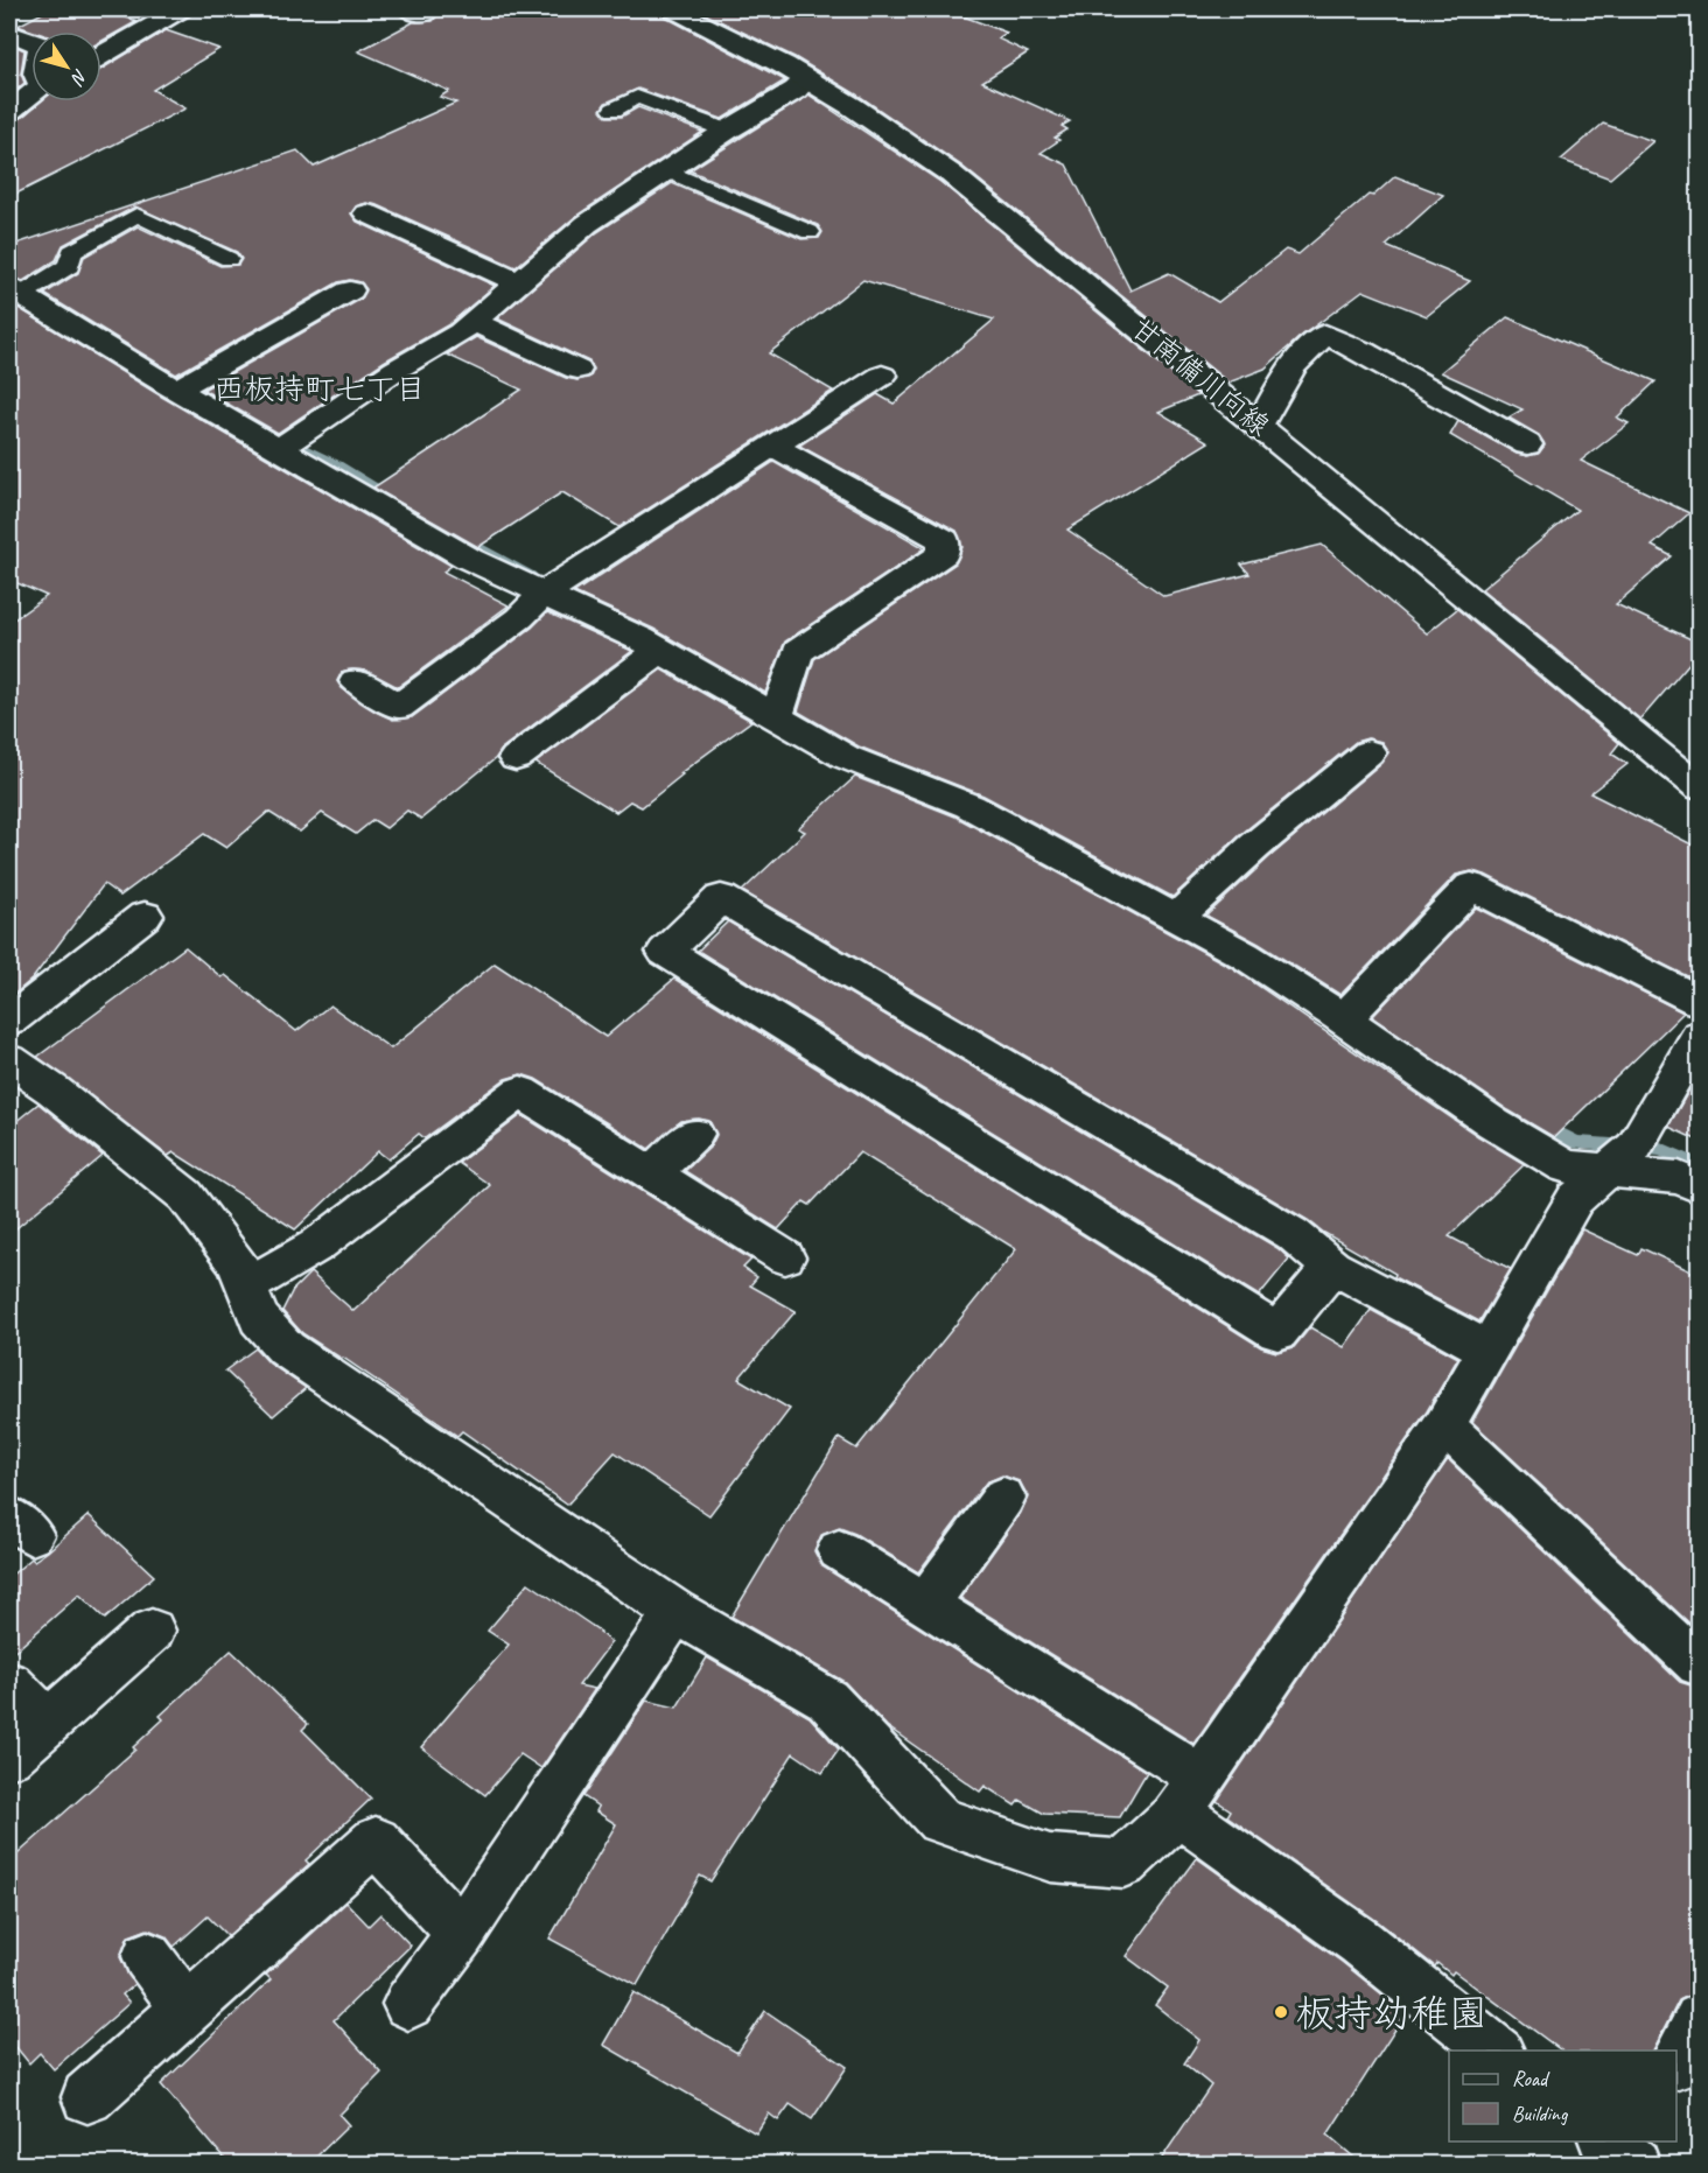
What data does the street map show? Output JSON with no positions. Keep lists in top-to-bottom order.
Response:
{
  "streets": {
    "street": ["甘南備川向線"]
  },
  "districts": ["西板持町七丁目"],
  "places": ["板持幼稚園"],
  "legend": ["Road", "Building"],
  "north": "bottom right"
}
